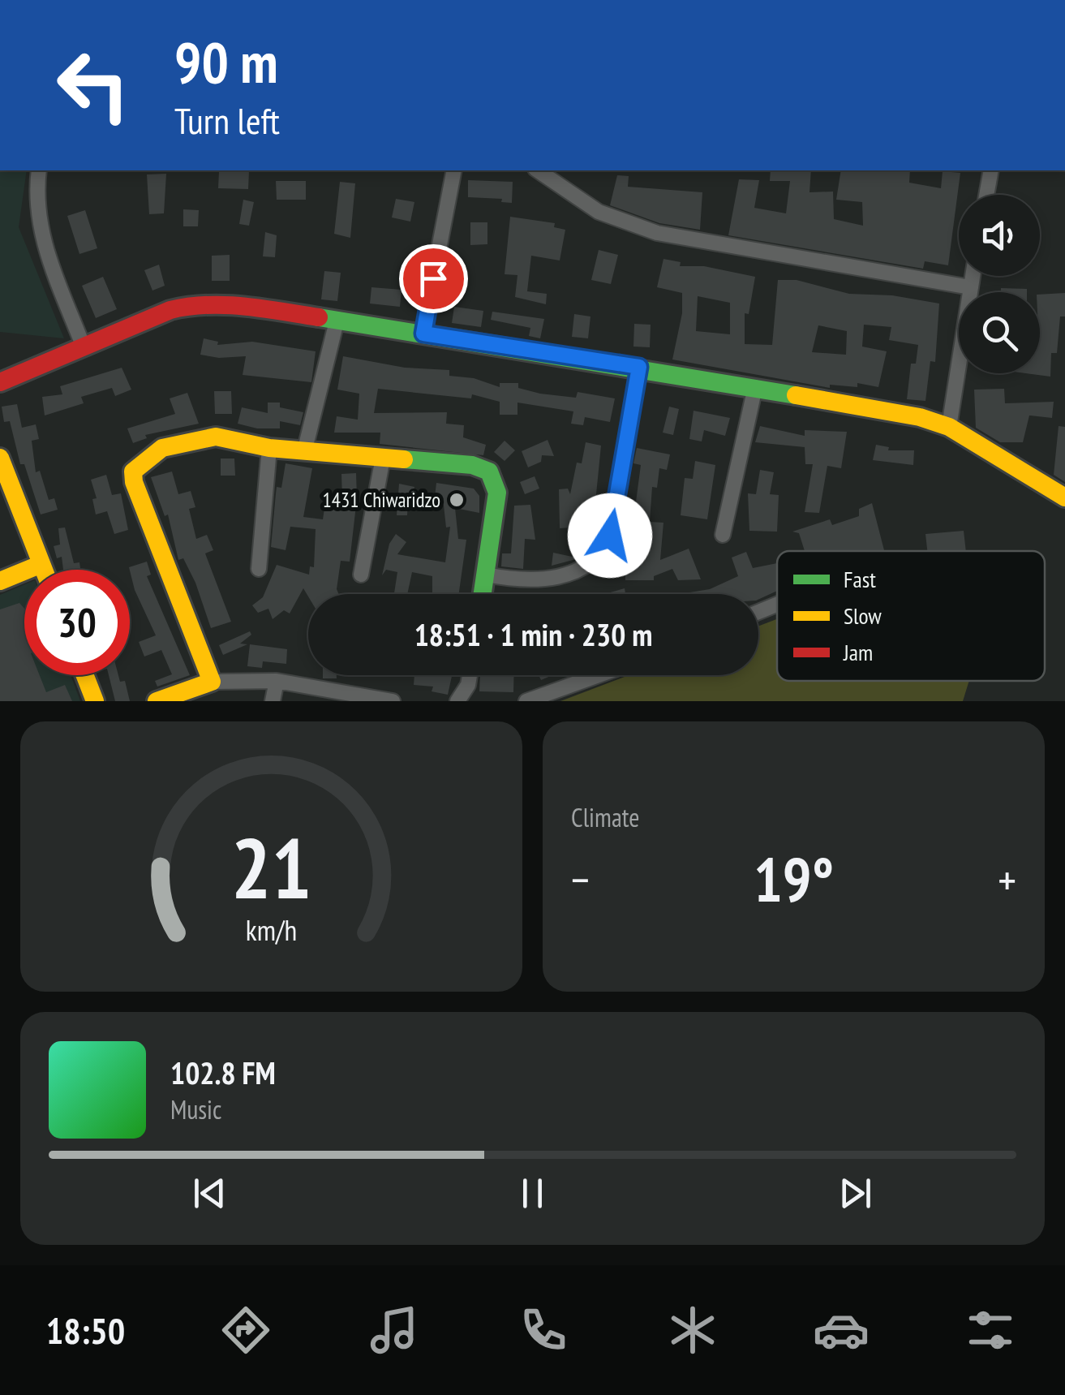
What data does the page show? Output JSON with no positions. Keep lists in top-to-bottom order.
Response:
{
  "places": ["1431 Chiwaridzo"],
  "legend": ["Fast", "Slow", "Jam"],
  "page": {
    "turn": ["90 m", "Turn left"],
    "limit": "30",
    "trip": "18:51 · 1 min · 230 m",
    "tile": "Climate",
    "heat": ["−", "19°", "+"],
    "song": ["102.8 FM", "Music"],
    "tabs": "18:50",
    "gauge": ["21", "km/h"]
  }
}
